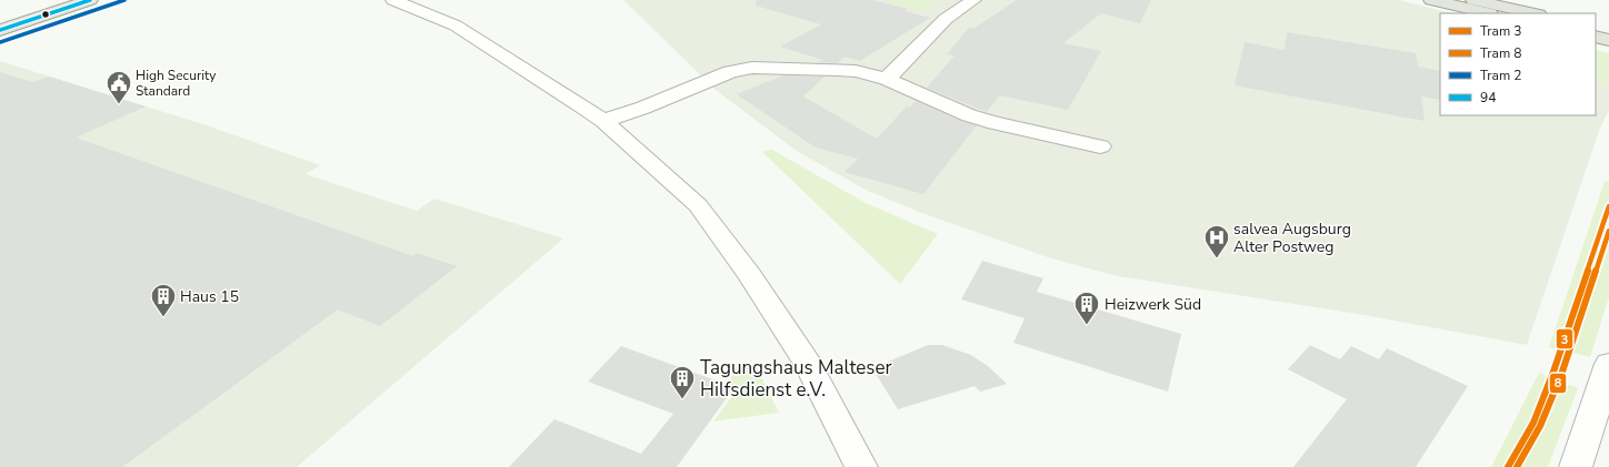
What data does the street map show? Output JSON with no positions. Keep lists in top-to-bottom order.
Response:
{
  "places": {
    "public building": ["High Security Standard"],
    "hospital": ["salvea Augsburg Alter Postweg"],
    "building": ["Haus 15", "Heizwerk Süd", "Tagungshaus Malteser Hilfsdienst e.V."]
  },
  "lines": [
    "tram line 2",
    "transit line 94",
    "tram line 3",
    "tram line 8"
  ],
  "legend": [
    "Tram 3",
    "Tram 8",
    "Tram 2",
    "94"
  ]
}
